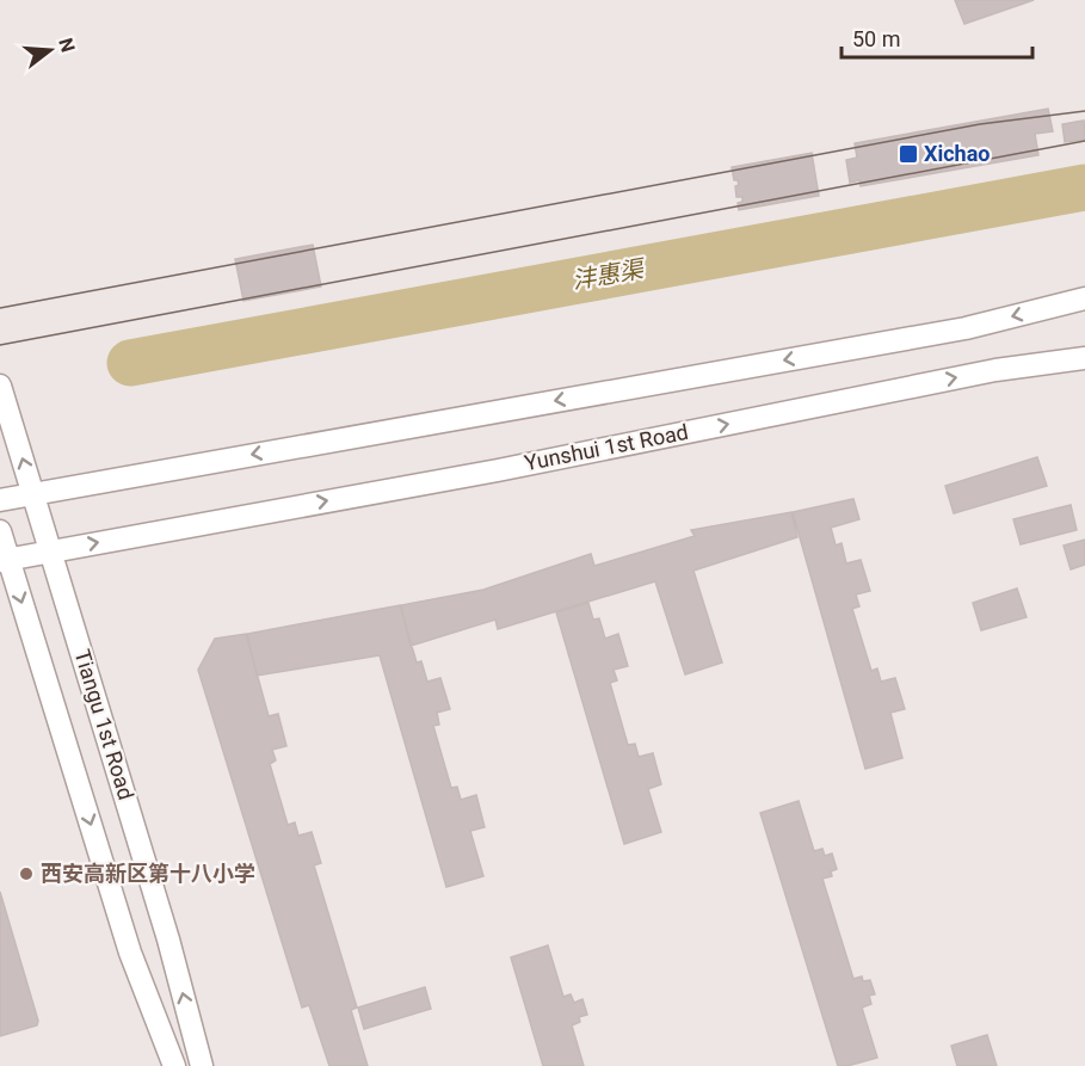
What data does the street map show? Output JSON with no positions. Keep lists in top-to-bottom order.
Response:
{
  "streets": {
    "street": ["Yunshui 1st Road", "Tiangu 1st Road"]
  },
  "crossings": [
    ["Yunshui 1st Road", "Tiangu 1st Road"]
  ],
  "water": ["沣惠渠"],
  "places": {
    "transit": ["Xichao"],
    "other": ["西安高新区第十八小学"]
  },
  "scale_bar": "50 m",
  "north": "right"
}
